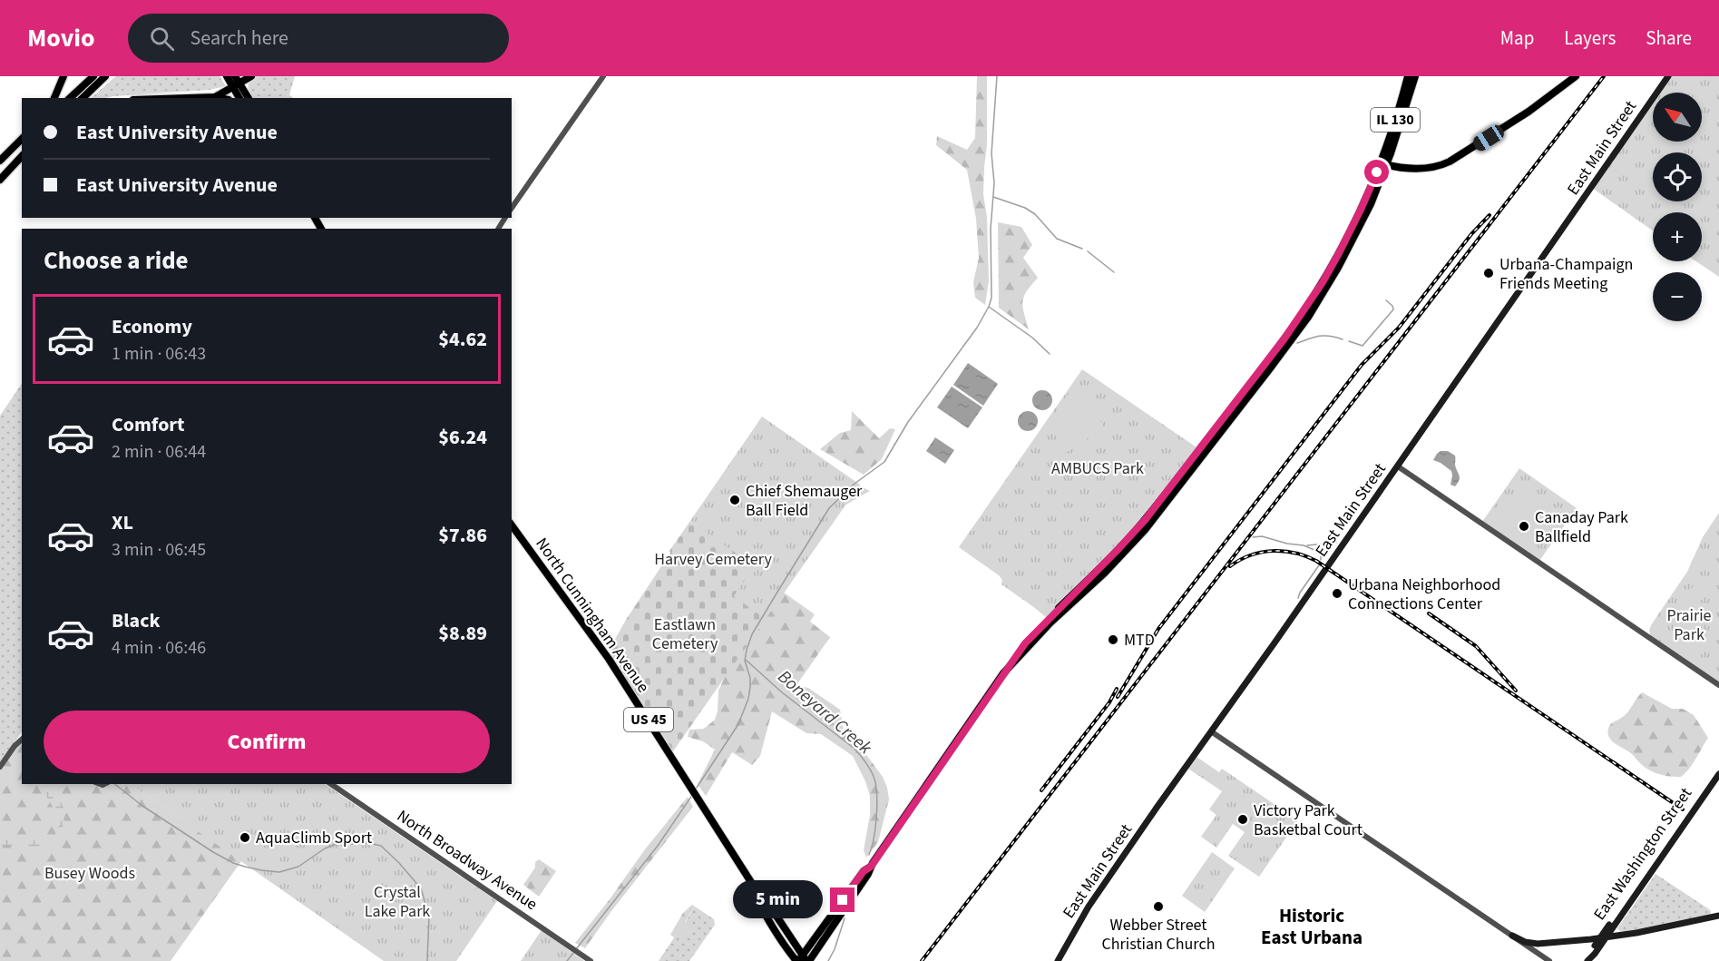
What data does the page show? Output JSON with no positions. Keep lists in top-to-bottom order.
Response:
{
  "streets": {
    "main road": [
      "IL 130",
      "East Main Street",
      "North Cunningham Avenue",
      "US 45",
      "East Washington Street"
    ],
    "street": ["North Broadway Avenue"]
  },
  "districts": ["Historic East Urbana"],
  "water": ["Boneyard Creek"],
  "parks": [
    "AMBUCS Park",
    "Harvey Cemetery",
    "Prairie Park",
    "Eastlawn Cemetery",
    "Busey Woods",
    "Crystal Lake Park"
  ],
  "places": [
    "Urbana-Champaign Friends Meeting",
    "Chief Shemauger Ball Field",
    "Canaday Park Ballfield",
    "Urbana Neighborhood Connections Center",
    "MTD",
    "Victory Park Basketbal Court",
    "AquaClimb Sport",
    "Webber Street Christian Church"
  ],
  "north": "top left",
  "page": {
    "header": "Movio",
    "search": "Search here",
    "nav": ["Map", "Layers", "Share"],
    "map_buttons": ["+", "−"],
    "banner": ["East University Avenue", "East University Avenue"],
    "heading": "Choose a ride",
    "list": [
      {
        "name": "Economy",
        "note": "1 min · 06:43",
        "value": "$4.62"
      },
      {
        "name": "Comfort",
        "note": "2 min · 06:44",
        "value": "$6.24"
      },
      {
        "name": "XL",
        "note": "3 min · 06:45",
        "value": "$7.86"
      },
      {
        "name": "Black",
        "note": "4 min · 06:46",
        "value": "$8.89"
      }
    ],
    "buttons": "Confirm",
    "bubble": "5 min"
  }
}
